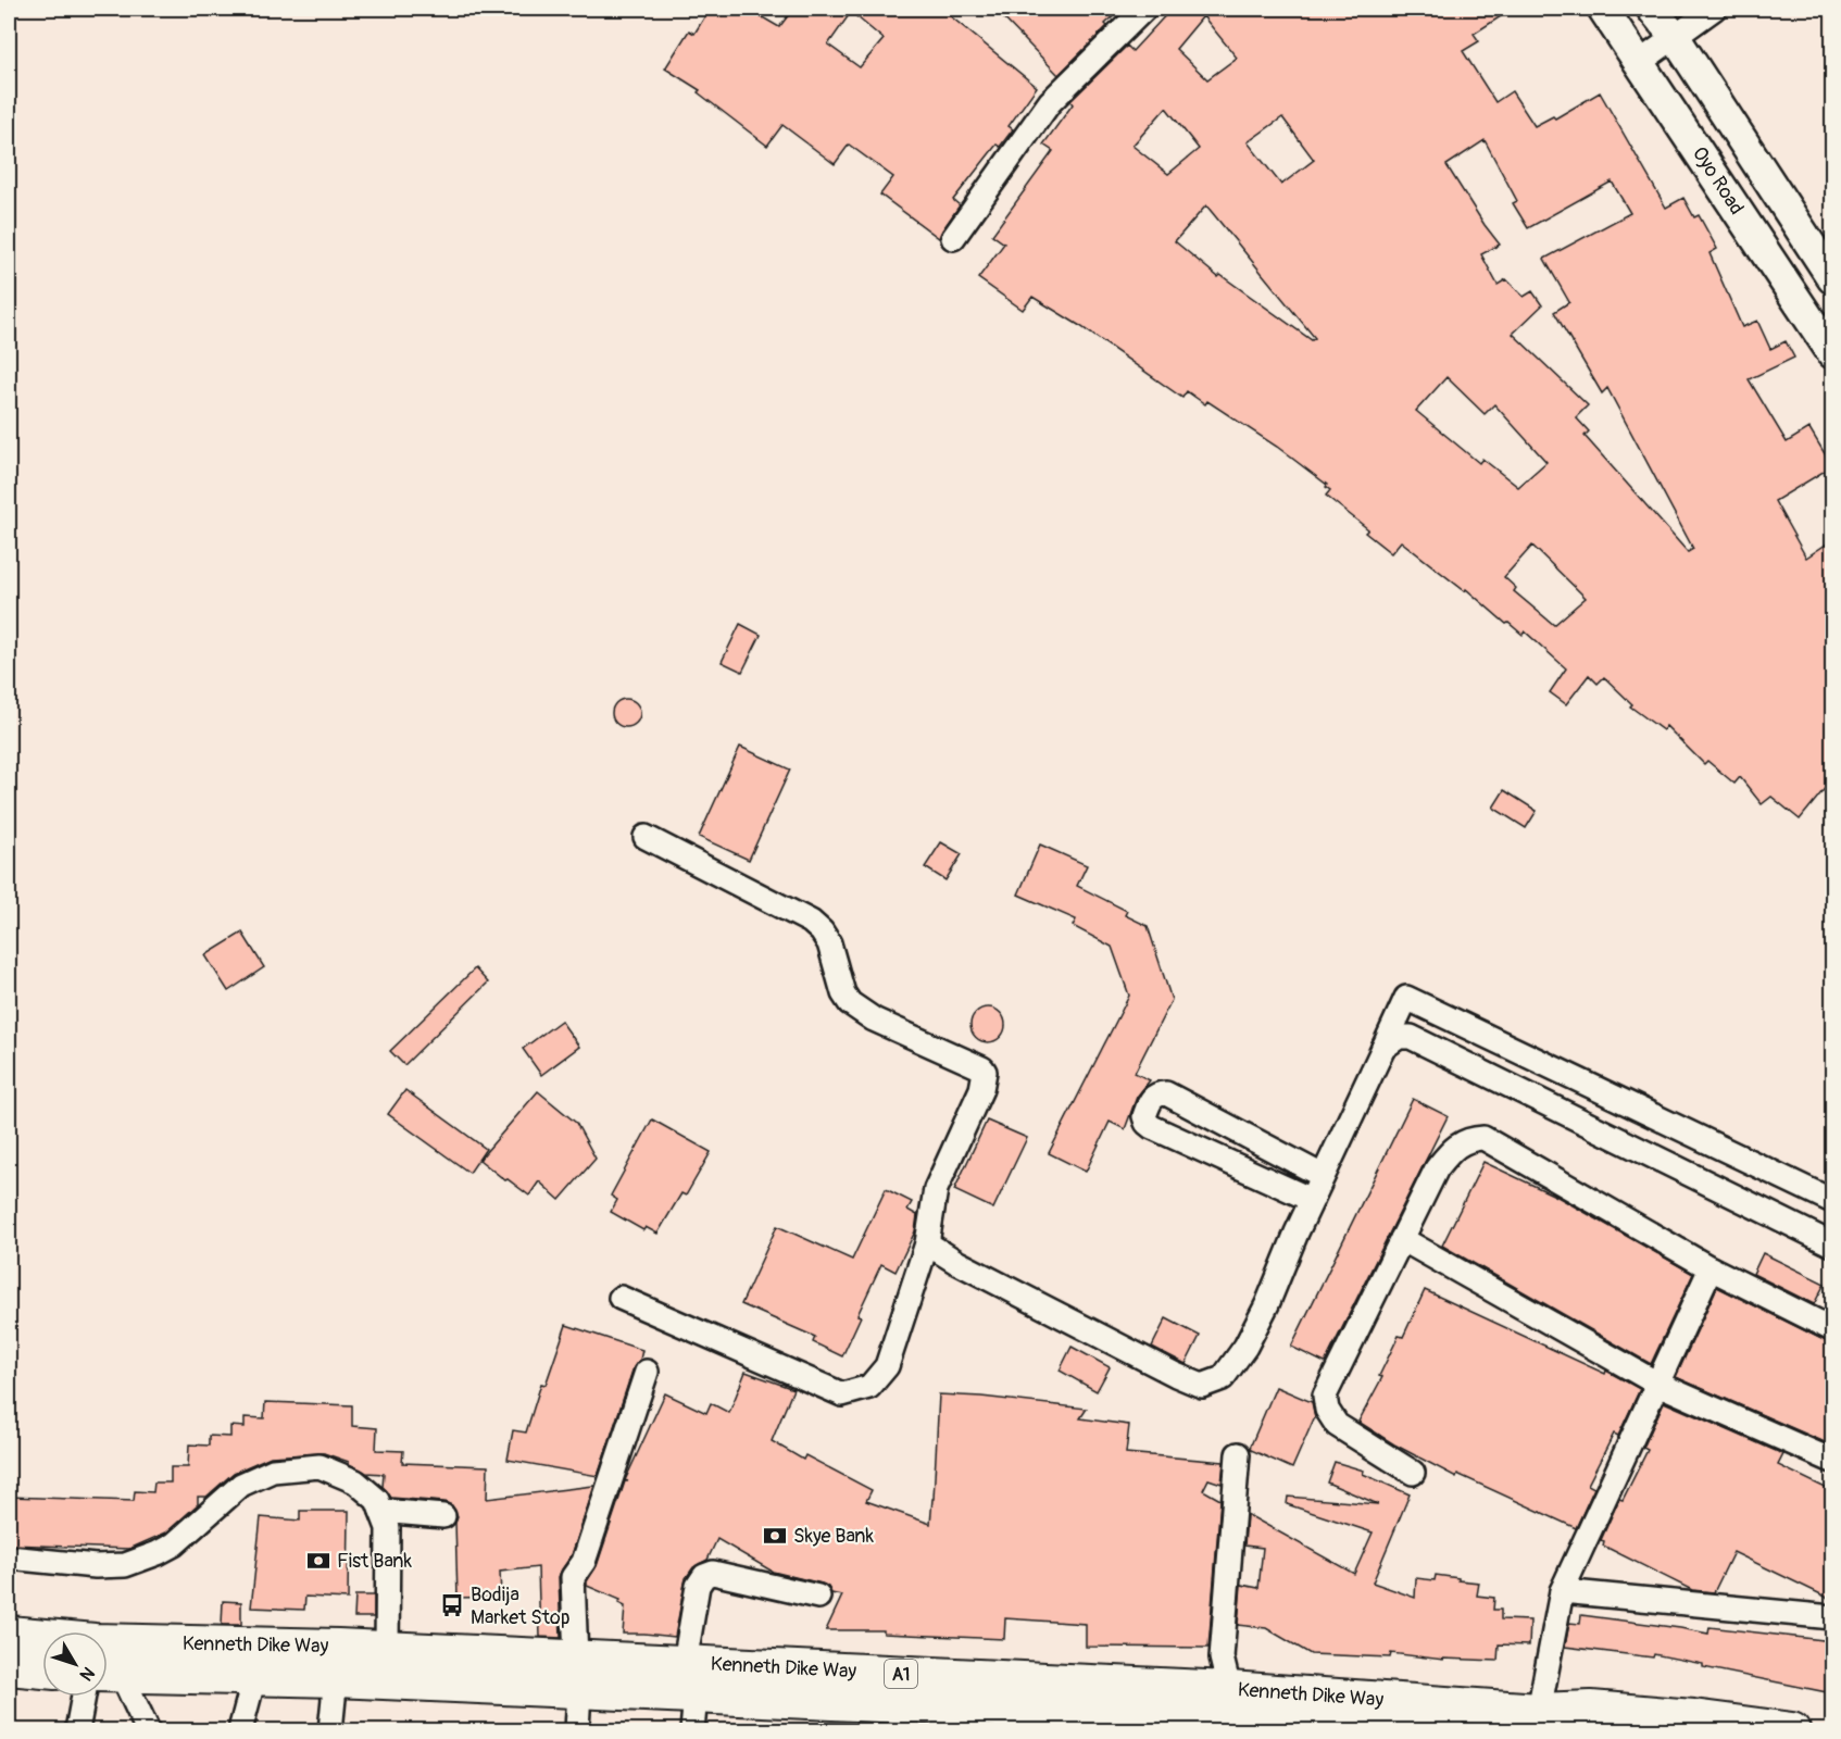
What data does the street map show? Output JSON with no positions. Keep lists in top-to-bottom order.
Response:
{
  "streets": {
    "highway": ["Kenneth Dike Way", "A1"],
    "main road": ["Oyo Road"]
  },
  "places": {
    "bank": ["Skye Bank", "Fist Bank"],
    "bus stop": ["Bodija Market Stop"]
  },
  "north": "bottom right"
}
